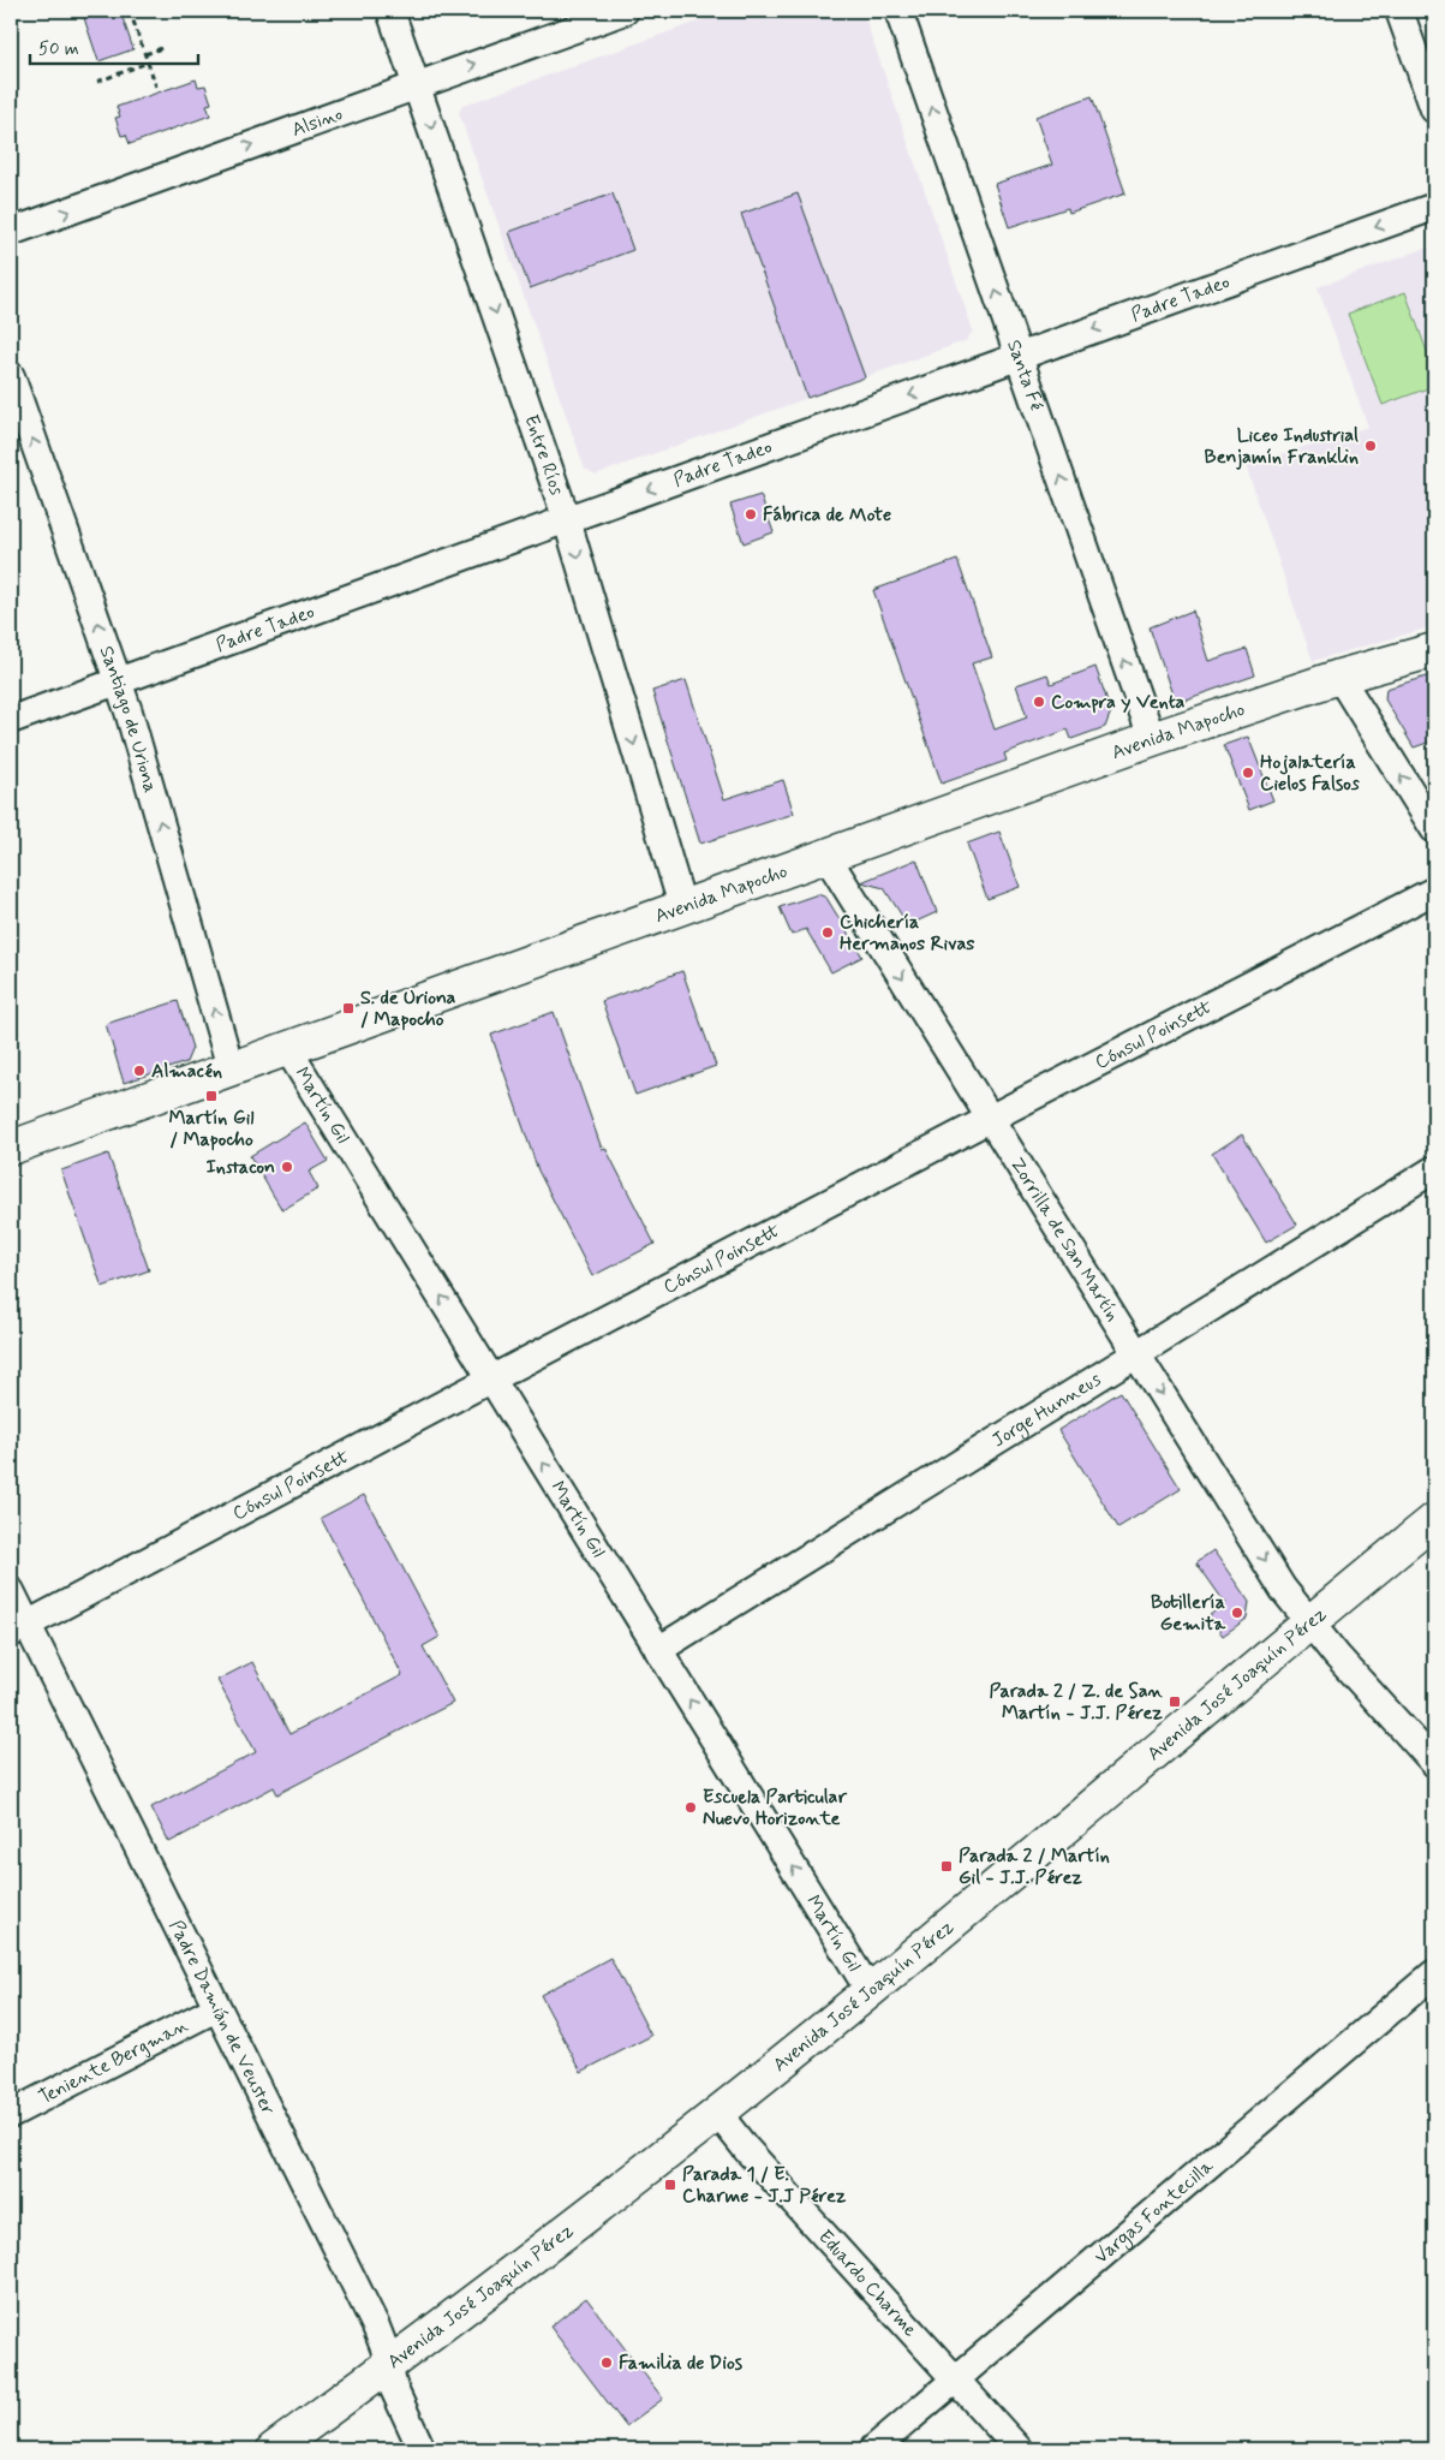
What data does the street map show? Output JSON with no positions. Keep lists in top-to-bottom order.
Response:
{
  "streets": {
    "main road": ["Avenida Mapocho", "Avenida José Joaquín Pérez"],
    "street": [
      "Alsino",
      "Padre Tadeo",
      "Santa Fé",
      "Entre Ríos",
      "Santiago de Uriona",
      "Cónsul Poinsett",
      "Martín Gil",
      "Zorrilla de San Martín",
      "Jorge Hunneus",
      "Padre Damián de Veuster",
      "Teniente Bergman",
      "Vargas Fontecilla",
      "Eduardo Charme"
    ]
  },
  "crossings": [
    ["Alsino", "Entre Ríos"],
    ["Padre Tadeo", "Santa Fé"],
    ["Padre Tadeo", "Entre Ríos"],
    ["Padre Tadeo", "Santiago de Uriona"],
    ["Santa Fé", "Avenida Mapocho"],
    ["Entre Ríos", "Avenida Mapocho"],
    ["Santiago de Uriona", "Avenida Mapocho"],
    ["Avenida Mapocho", "Martín Gil"],
    ["Avenida Mapocho", "Zorrilla de San Martín"],
    ["Cónsul Poinsett", "Martín Gil"],
    ["Cónsul Poinsett", "Zorrilla de San Martín"],
    ["Cónsul Poinsett", "Padre Damián de Veuster"],
    ["Martín Gil", "Jorge Hunneus"],
    ["Martín Gil", "Avenida José Joaquín Pérez"],
    ["Zorrilla de San Martín", "Jorge Hunneus"],
    ["Zorrilla de San Martín", "Avenida José Joaquín Pérez"],
    ["Avenida José Joaquín Pérez", "Padre Damián de Veuster"],
    ["Avenida José Joaquín Pérez", "Eduardo Charme"],
    ["Padre Damián de Veuster", "Teniente Bergman"],
    ["Vargas Fontecilla", "Eduardo Charme"]
  ],
  "one_way": [
    "Alsino",
    "Padre Tadeo",
    "Santa Fé",
    "Entre Ríos",
    "Santiago de Uriona",
    "Martín Gil",
    "Zorrilla de San Martín"
  ],
  "places": {
    "other": [
      "Liceo Industrial Benjamín Franklin",
      "Fábrica de Mote",
      "Compra y Venta",
      "Hojalatería Cielos Falsos",
      "Chichería Hermanos Rivas",
      "Almacén",
      "Instacon",
      "Botillería Gemita",
      "Escuela Particular Nuevo Horizonte",
      "Familia de Dios"
    ],
    "transit": [
      "S. de Uriona / Mapocho",
      "Martín Gil / Mapocho",
      "Parada 2 / Z. de San Martín - J.J. Pérez",
      "Parada 2 / Martín Gil - J.J. Pérez",
      "Parada 1 / E. Charme - J.J Pérez"
    ]
  },
  "scale_bar": "50 m"
}
